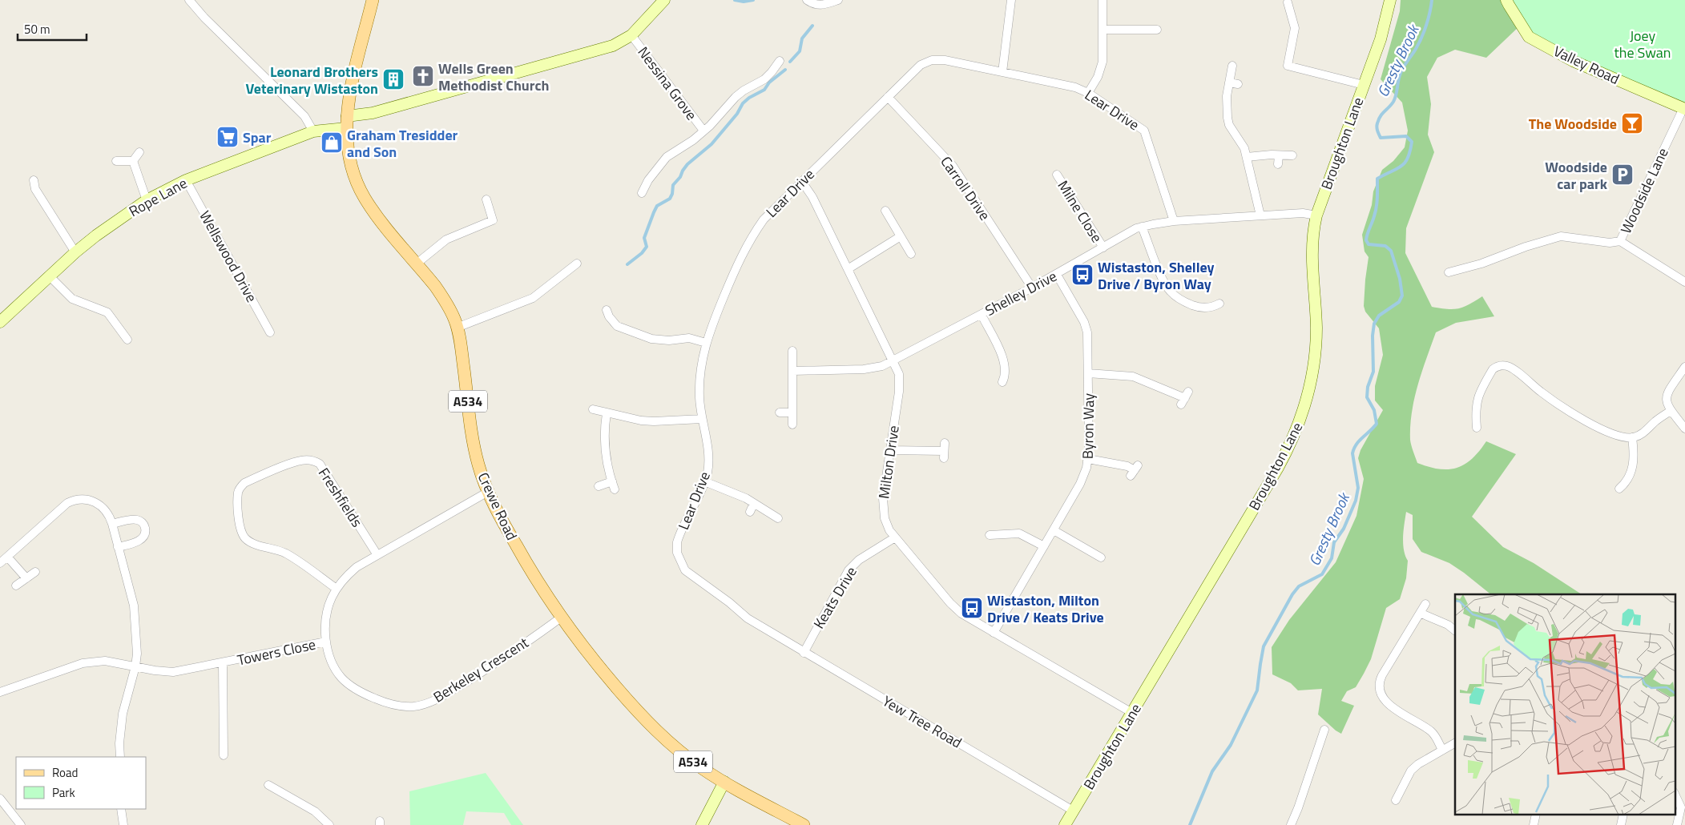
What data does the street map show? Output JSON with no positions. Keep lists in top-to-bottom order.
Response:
{
  "streets": {
    "main road": ["A534", "Crewe Road"],
    "street": [
      "Valley Road",
      "Nessina Grove",
      "Lear Drive",
      "Broughton Lane",
      "Carroll Drive",
      "Woodside Lane",
      "Rope Lane",
      "Milne Close",
      "Wellswood Drive",
      "Shelley Drive",
      "Byron Way",
      "Milton Drive",
      "Freshfields",
      "Keats Drive",
      "Towers Close",
      "Berkeley Crescent",
      "Yew Tree Road"
    ]
  },
  "crossings": [
    ["Valley Road", "Woodside Lane"],
    ["Nessina Grove", "Rope Lane"],
    ["Lear Drive", "Carroll Drive"],
    ["Lear Drive", "Shelley Drive"],
    ["Lear Drive", "Milton Drive"],
    ["Lear Drive", "Yew Tree Road"],
    ["Broughton Lane", "Shelley Drive"],
    ["Broughton Lane", "Milton Drive"],
    ["Broughton Lane", "Yew Tree Road"],
    ["Carroll Drive", "Shelley Drive"],
    ["Rope Lane", "Wellswood Drive"],
    ["Rope Lane", "Crewe Road"],
    ["Milne Close", "Shelley Drive"],
    ["Shelley Drive", "Byron Way"],
    ["Shelley Drive", "Milton Drive"],
    ["Byron Way", "Milton Drive"],
    ["Milton Drive", "Keats Drive"],
    ["Freshfields", "Berkeley Crescent"],
    ["Crewe Road", "Berkeley Crescent"],
    ["Keats Drive", "Yew Tree Road"],
    ["Towers Close", "Berkeley Crescent"]
  ],
  "water": ["Gresty Brook"],
  "parks": ["Joey the Swan"],
  "places": {
    "church": ["Wells Green Methodist Church"],
    "building": ["Leonard Brothers Veterinary Wistaston"],
    "bar": ["The Woodside"],
    "supermarket": ["Spar"],
    "shop": ["Graham Tresidder and Son"],
    "parking": ["Woodside car park"],
    "bus stop": ["Wistaston, Shelley Drive / Byron Way", "Wistaston, Milton Drive / Keats Drive"]
  },
  "legend": ["Road", "Park"],
  "scale_bar": "50 m"
}
